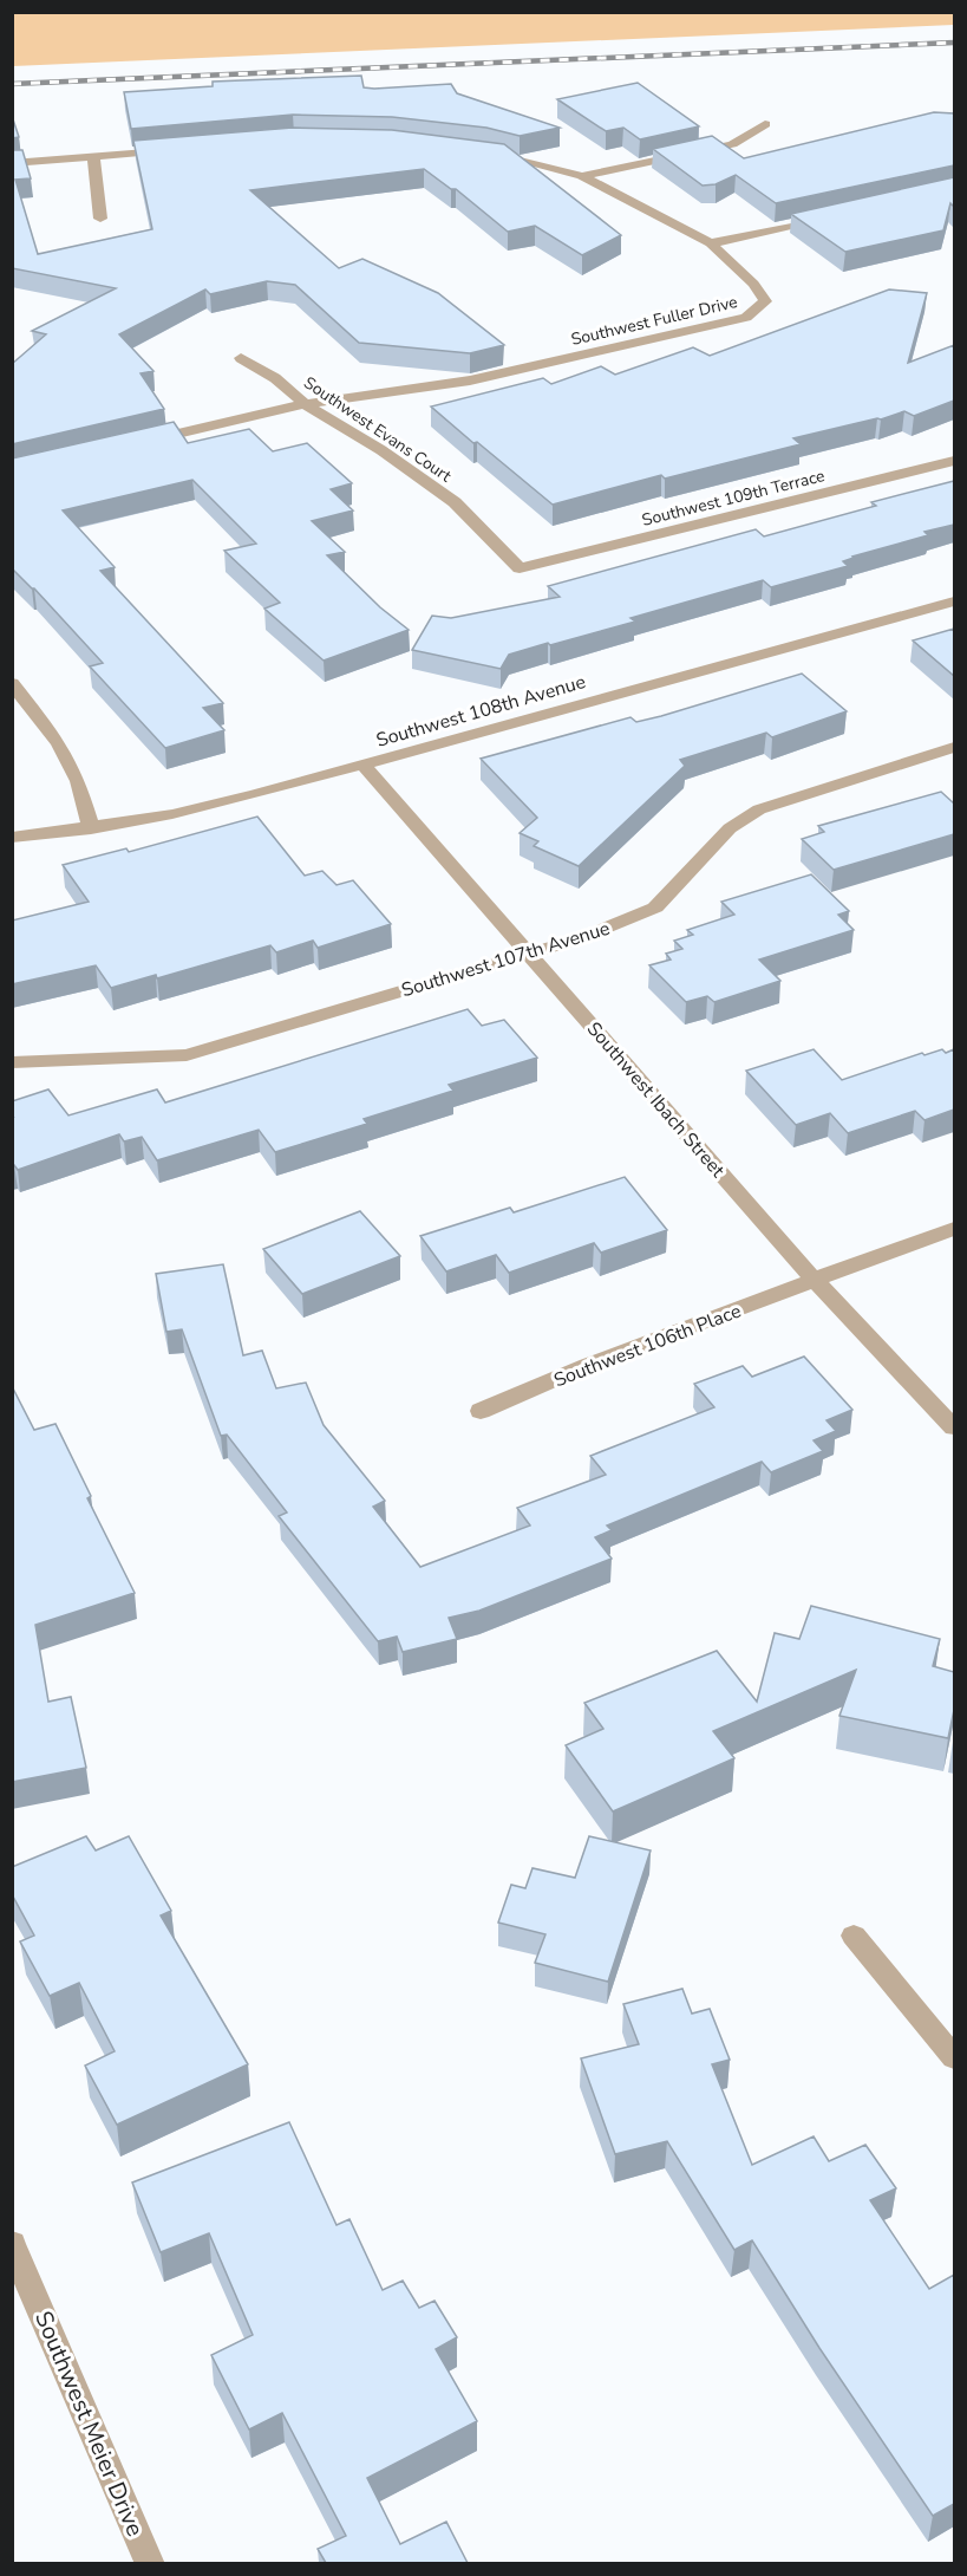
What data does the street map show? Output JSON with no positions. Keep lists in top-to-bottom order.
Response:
{
  "streets": {
    "street": [
      "Southwest Fuller Drive",
      "Southwest Evans Court",
      "Southwest 109th Terrace",
      "Southwest 108th Avenue",
      "Southwest 107th Avenue",
      "Southwest Ibach Street",
      "Southwest 106th Place",
      "Southwest Meier Drive"
    ]
  },
  "crossings": [
    ["Southwest Fuller Drive", "Southwest Evans Court"],
    ["Southwest Evans Court", "Southwest 109th Terrace"],
    ["Southwest 108th Avenue", "Southwest Ibach Street"],
    ["Southwest 107th Avenue", "Southwest Ibach Street"],
    ["Southwest Ibach Street", "Southwest 106th Place"]
  ]
}
